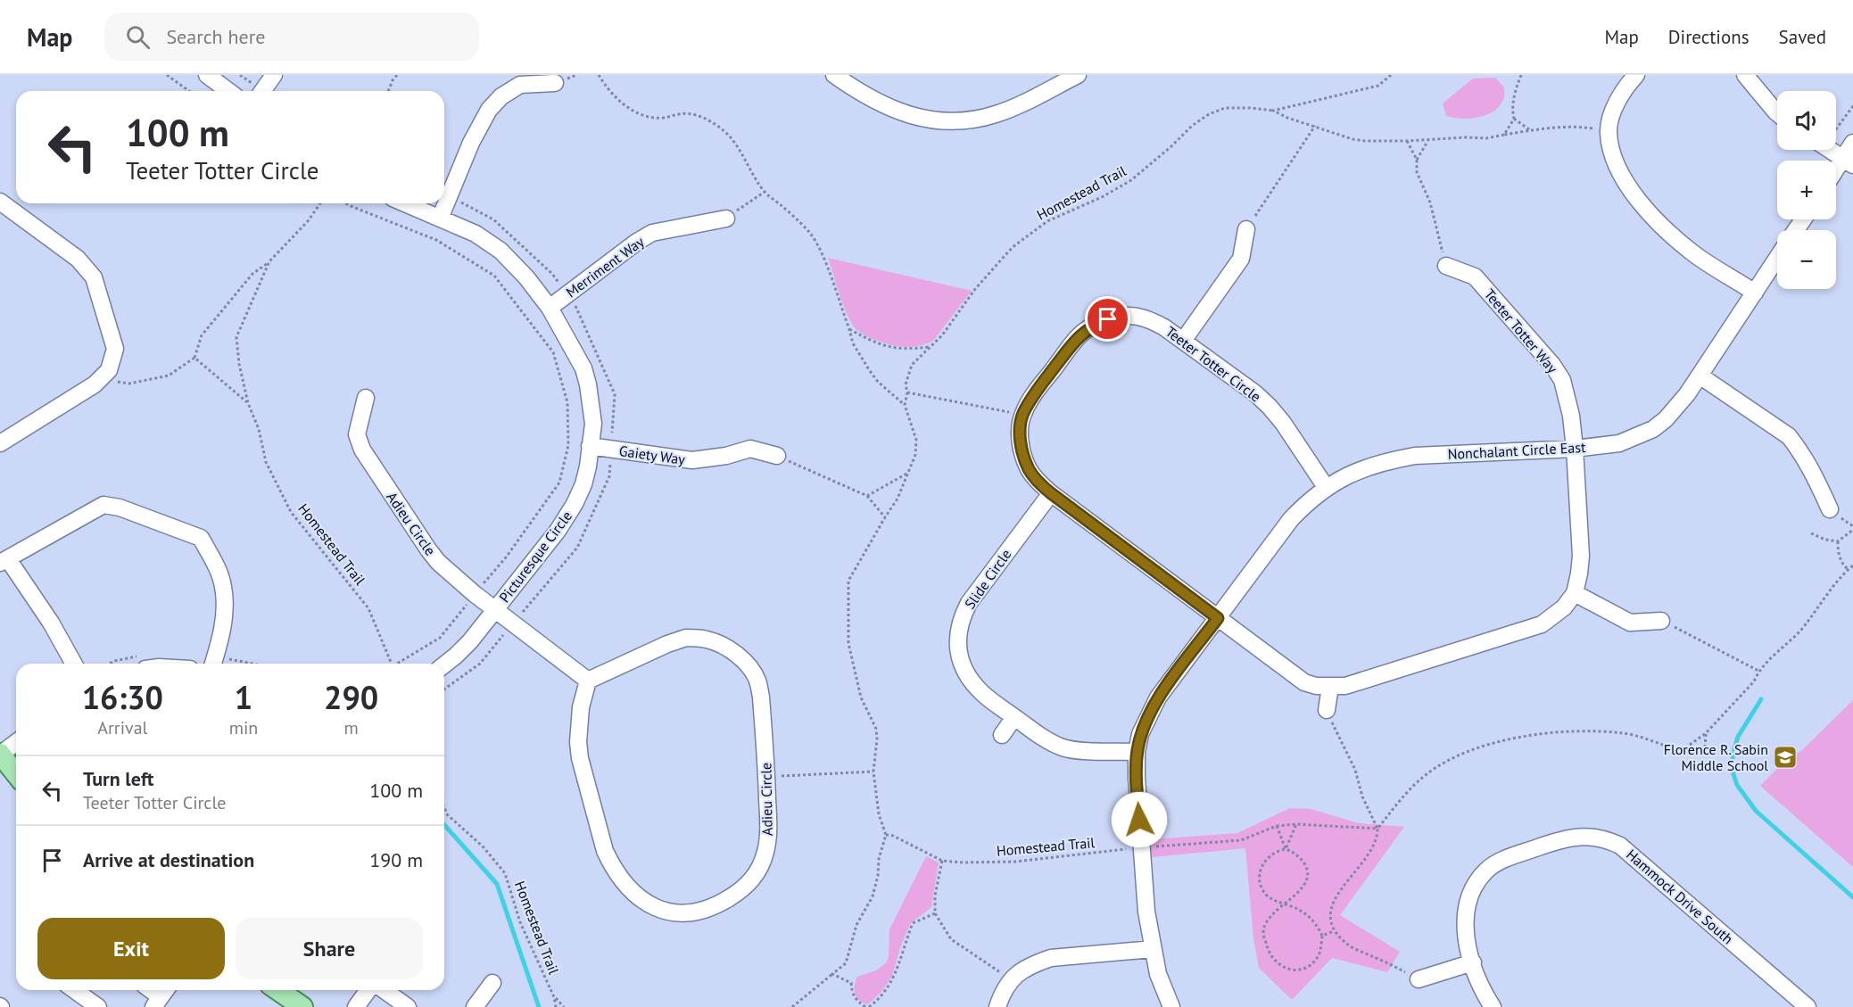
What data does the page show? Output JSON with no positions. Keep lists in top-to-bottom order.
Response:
{
  "streets": {
    "street": [
      "Merriment Way",
      "Teeter Totter Way",
      "Teeter Totter Circle",
      "Nonchalant Circle East",
      "Gaiety Way",
      "Adieu Circle",
      "Picturesque Circle",
      "Slide Circle",
      "Hammock Drive South"
    ],
    "path": ["Homestead Trail"]
  },
  "crossings": [
    ["Homestead Trail", "Nonchalant Circle East"],
    ["Merriment Way", "Picturesque Circle"],
    ["Teeter Totter Way", "Teeter Totter Circle"],
    ["Teeter Totter Way", "Nonchalant Circle East"],
    ["Teeter Totter Circle", "Nonchalant Circle East"],
    ["Teeter Totter Circle", "Slide Circle"],
    ["Nonchalant Circle East", "Slide Circle"],
    ["Gaiety Way", "Picturesque Circle"],
    ["Adieu Circle", "Picturesque Circle"]
  ],
  "places": {
    "school or university": ["Florence R. Sabin Middle School"]
  },
  "page": {
    "header": "Map",
    "search": "Search here",
    "nav": ["Map", "Directions", "Saved"],
    "map_buttons": ["+", "−"],
    "turn": ["100 m", "Teeter Totter Circle"],
    "eta": [
      "16:30",
      "Arrival",
      "1",
      "min",
      "290",
      "m"
    ],
    "list": [
      {
        "name": "Turn left",
        "note": "Teeter Totter Circle",
        "value": "100 m"
      },
      {
        "name": "Arrive at destination",
        "value": "190 m"
      }
    ],
    "buttons": ["Exit", "Share"]
  }
}
